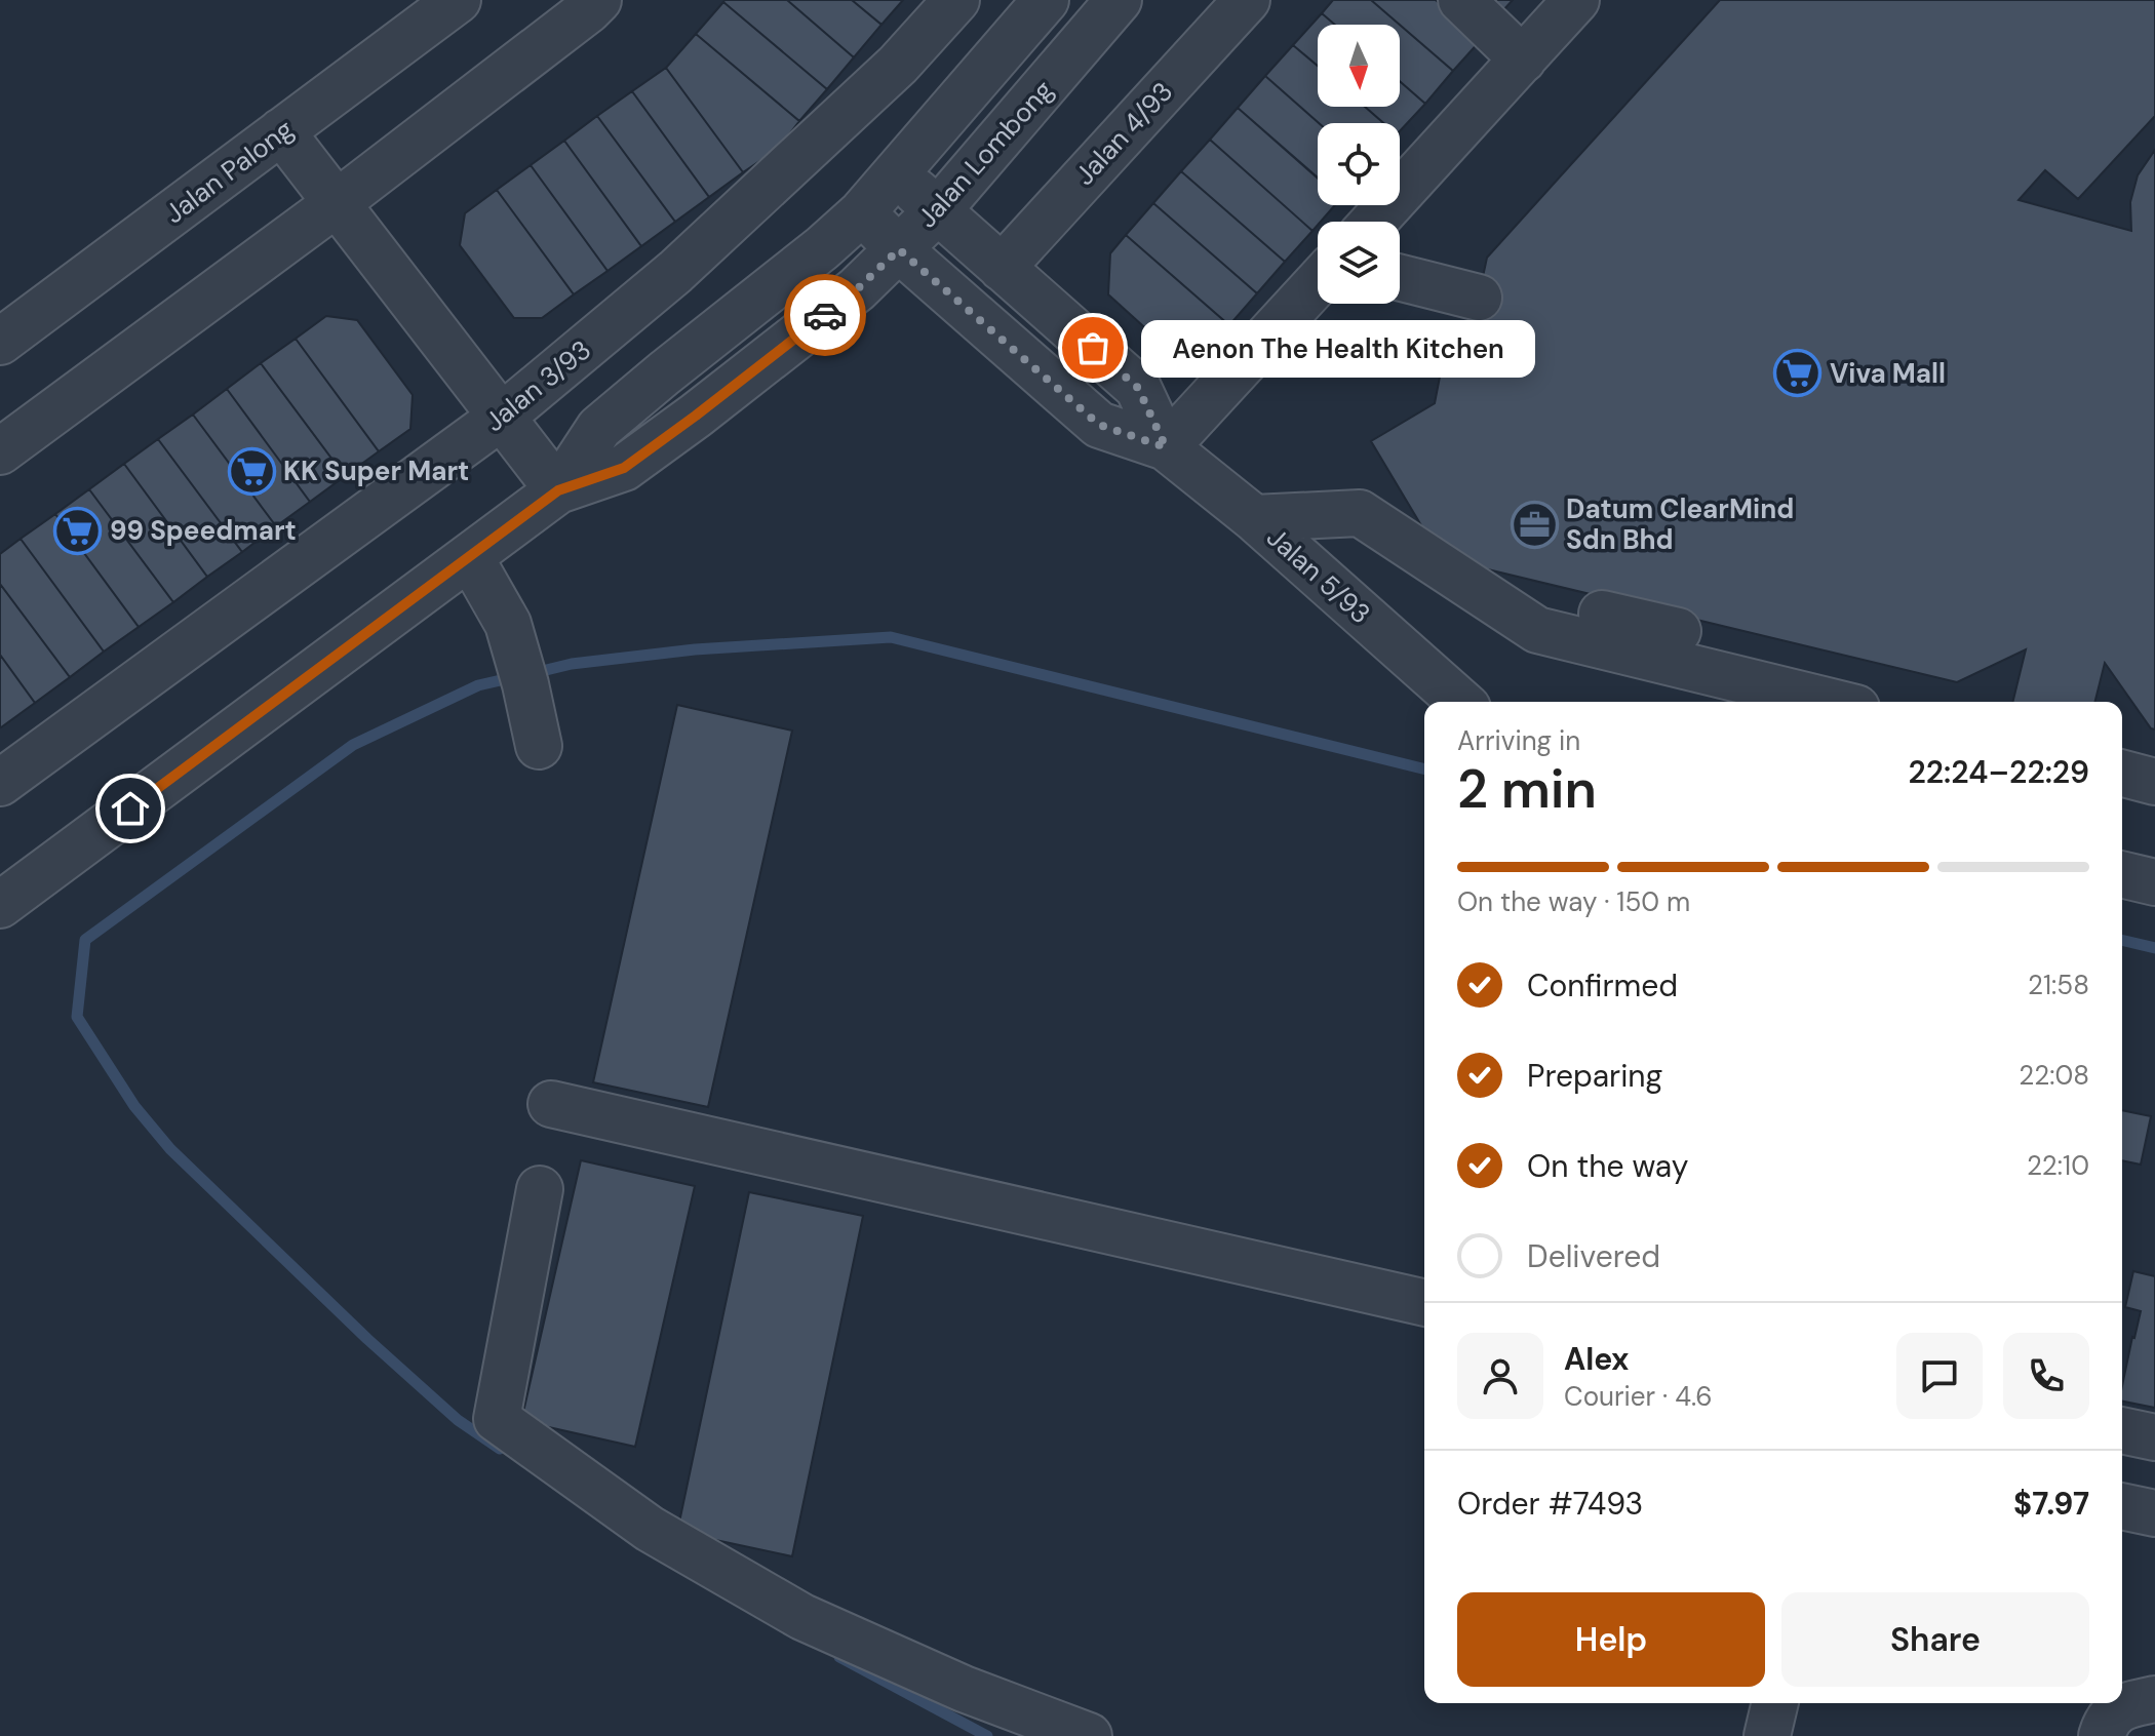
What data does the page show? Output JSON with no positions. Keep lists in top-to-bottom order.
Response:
{
  "streets": {
    "street": [
      "Jalan 4/93",
      "Jalan Lombong",
      "Jalan Palong",
      "Jalan 3/93",
      "Jalan 5/93"
    ]
  },
  "crossings": [
    ["Jalan 4/93", "Jalan 5/93"],
    ["Jalan Lombong", "Jalan 5/93"]
  ],
  "places": {
    "other": ["Aenon The Health Kitchen"],
    "supermarket": ["Viva Mall", "KK Super Mart", "99 Speedmart"],
    "office": ["Datum ClearMind Sdn Bhd"]
  },
  "north": "bottom",
  "page": {
    "bubble": "Aenon The Health Kitchen",
    "heading": ["2 min", "Arriving in", "22:24–22:29"],
    "panel": [
      "Alex",
      "Courier · 4.6",
      "Order #7493",
      "$7.97"
    ],
    "bar": "On the way · 150 m",
    "list": [
      ["Confirmed", "21:58"],
      ["Preparing", "22:08"],
      ["On the way", "22:10"],
      "Delivered"
    ],
    "buttons": ["Help", "Share"]
  }
}
